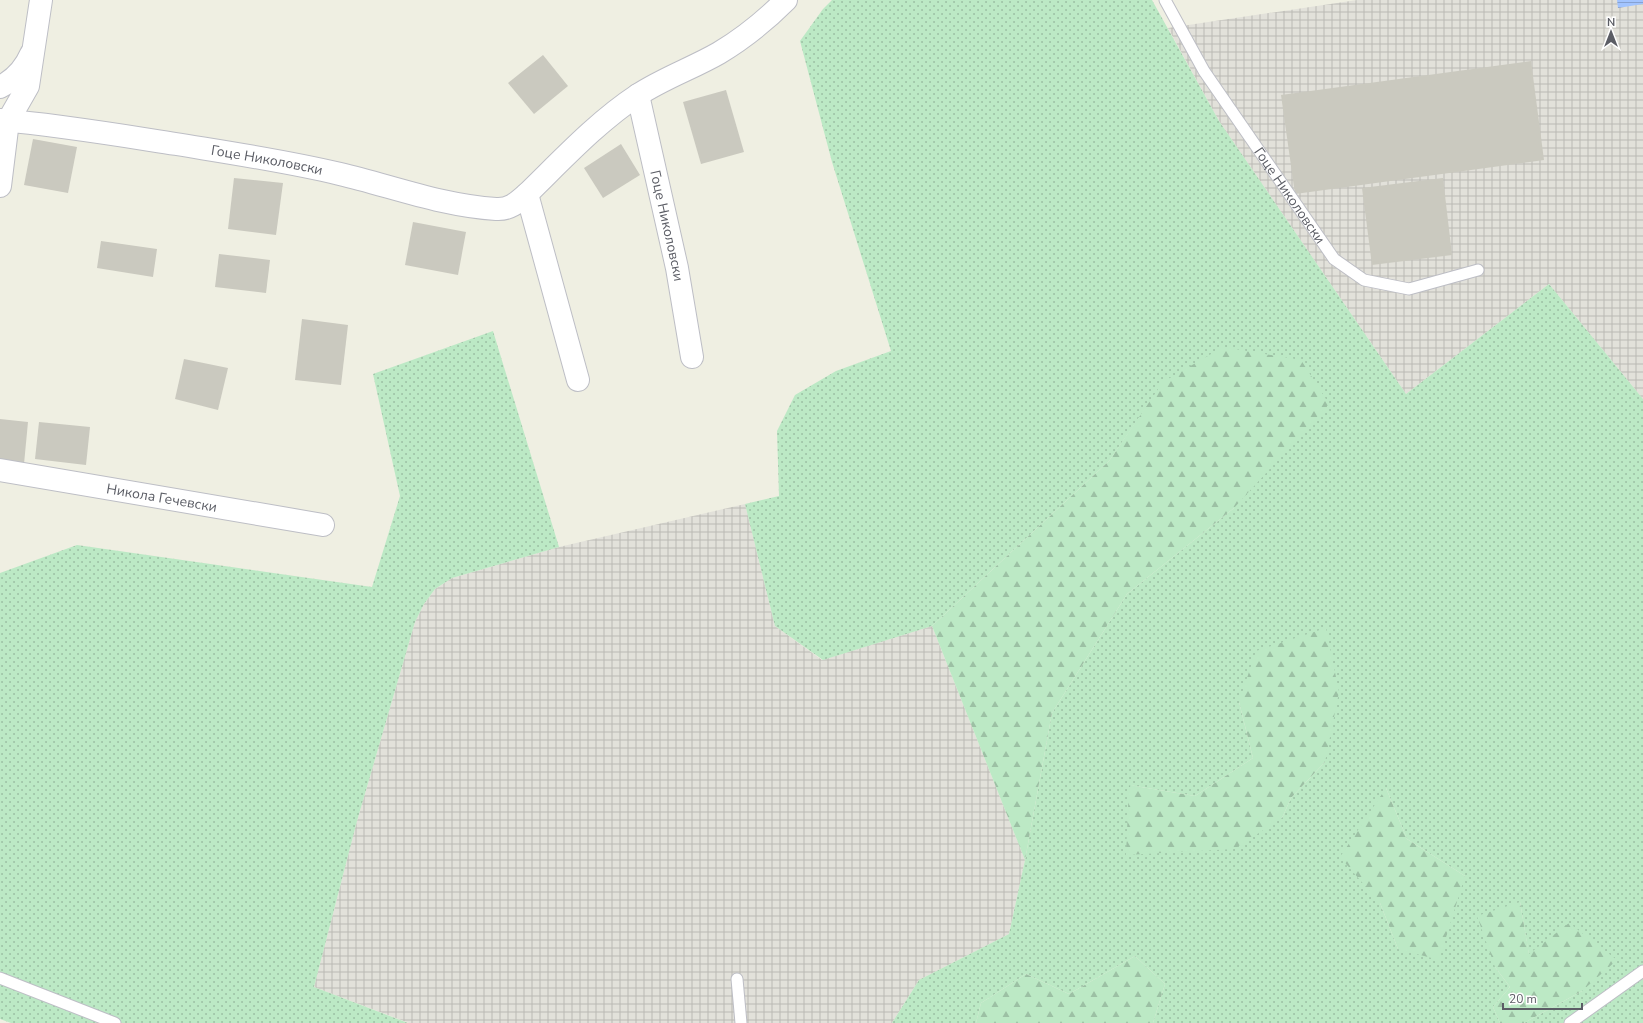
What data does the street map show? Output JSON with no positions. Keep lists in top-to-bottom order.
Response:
{
  "streets": {
    "street": ["Гоце Николовски", "Никола Гечевски"]
  },
  "scale_bar": "20 m",
  "north": "top"
}
